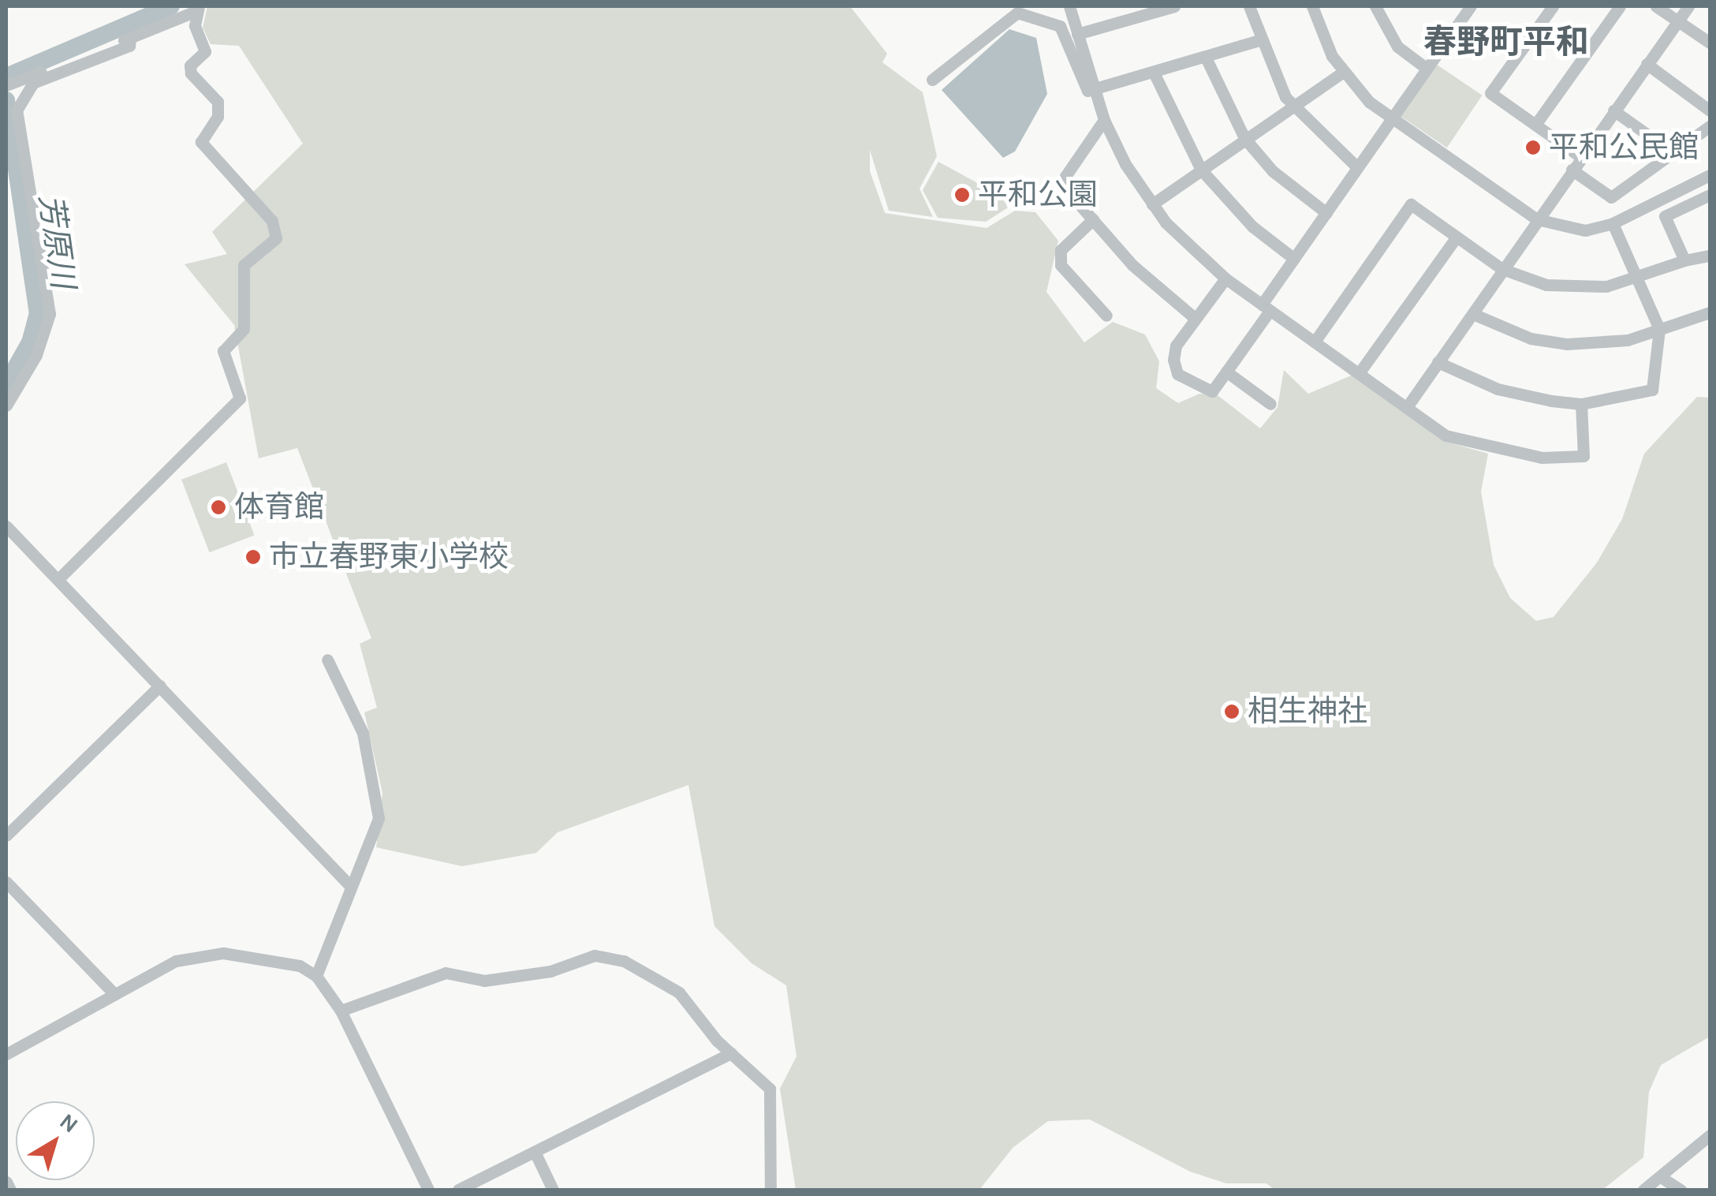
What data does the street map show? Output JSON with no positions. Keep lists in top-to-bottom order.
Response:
{
  "districts": ["春野町平和"],
  "water": ["芳原川"],
  "places": [
    "平和公民館",
    "平和公園",
    "体育館",
    "市立春野東小学校",
    "相生神社"
  ],
  "north": "top right"
}
